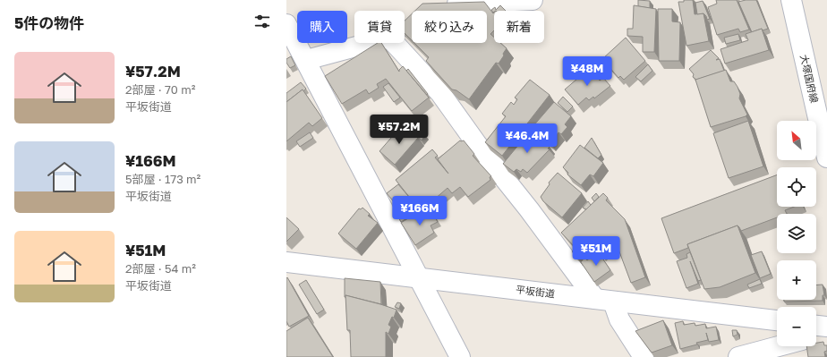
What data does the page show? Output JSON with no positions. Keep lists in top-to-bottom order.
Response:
{
  "streets": {
    "street": ["大塚国府線", "平坂街道"]
  },
  "north": "top left",
  "page": {
    "heading": "5件の物件",
    "chip": [
      "購入",
      "賃貸",
      "絞り込み",
      "新着"
    ],
    "list": [
      {
        "name": "¥57.2M",
        "note": "2部屋 · 70 m² · 平坂街道"
      },
      {
        "name": "¥166M",
        "note": "5部屋 · 173 m² · 平坂街道"
      },
      {
        "name": "¥51M",
        "note": "2部屋 · 54 m² · 平坂街道"
      }
    ],
    "price": [
      "¥48M",
      "¥57.2M",
      "¥46.4M",
      "¥166M",
      "¥51M"
    ],
    "map_buttons": ["+", "−"]
  }
}
